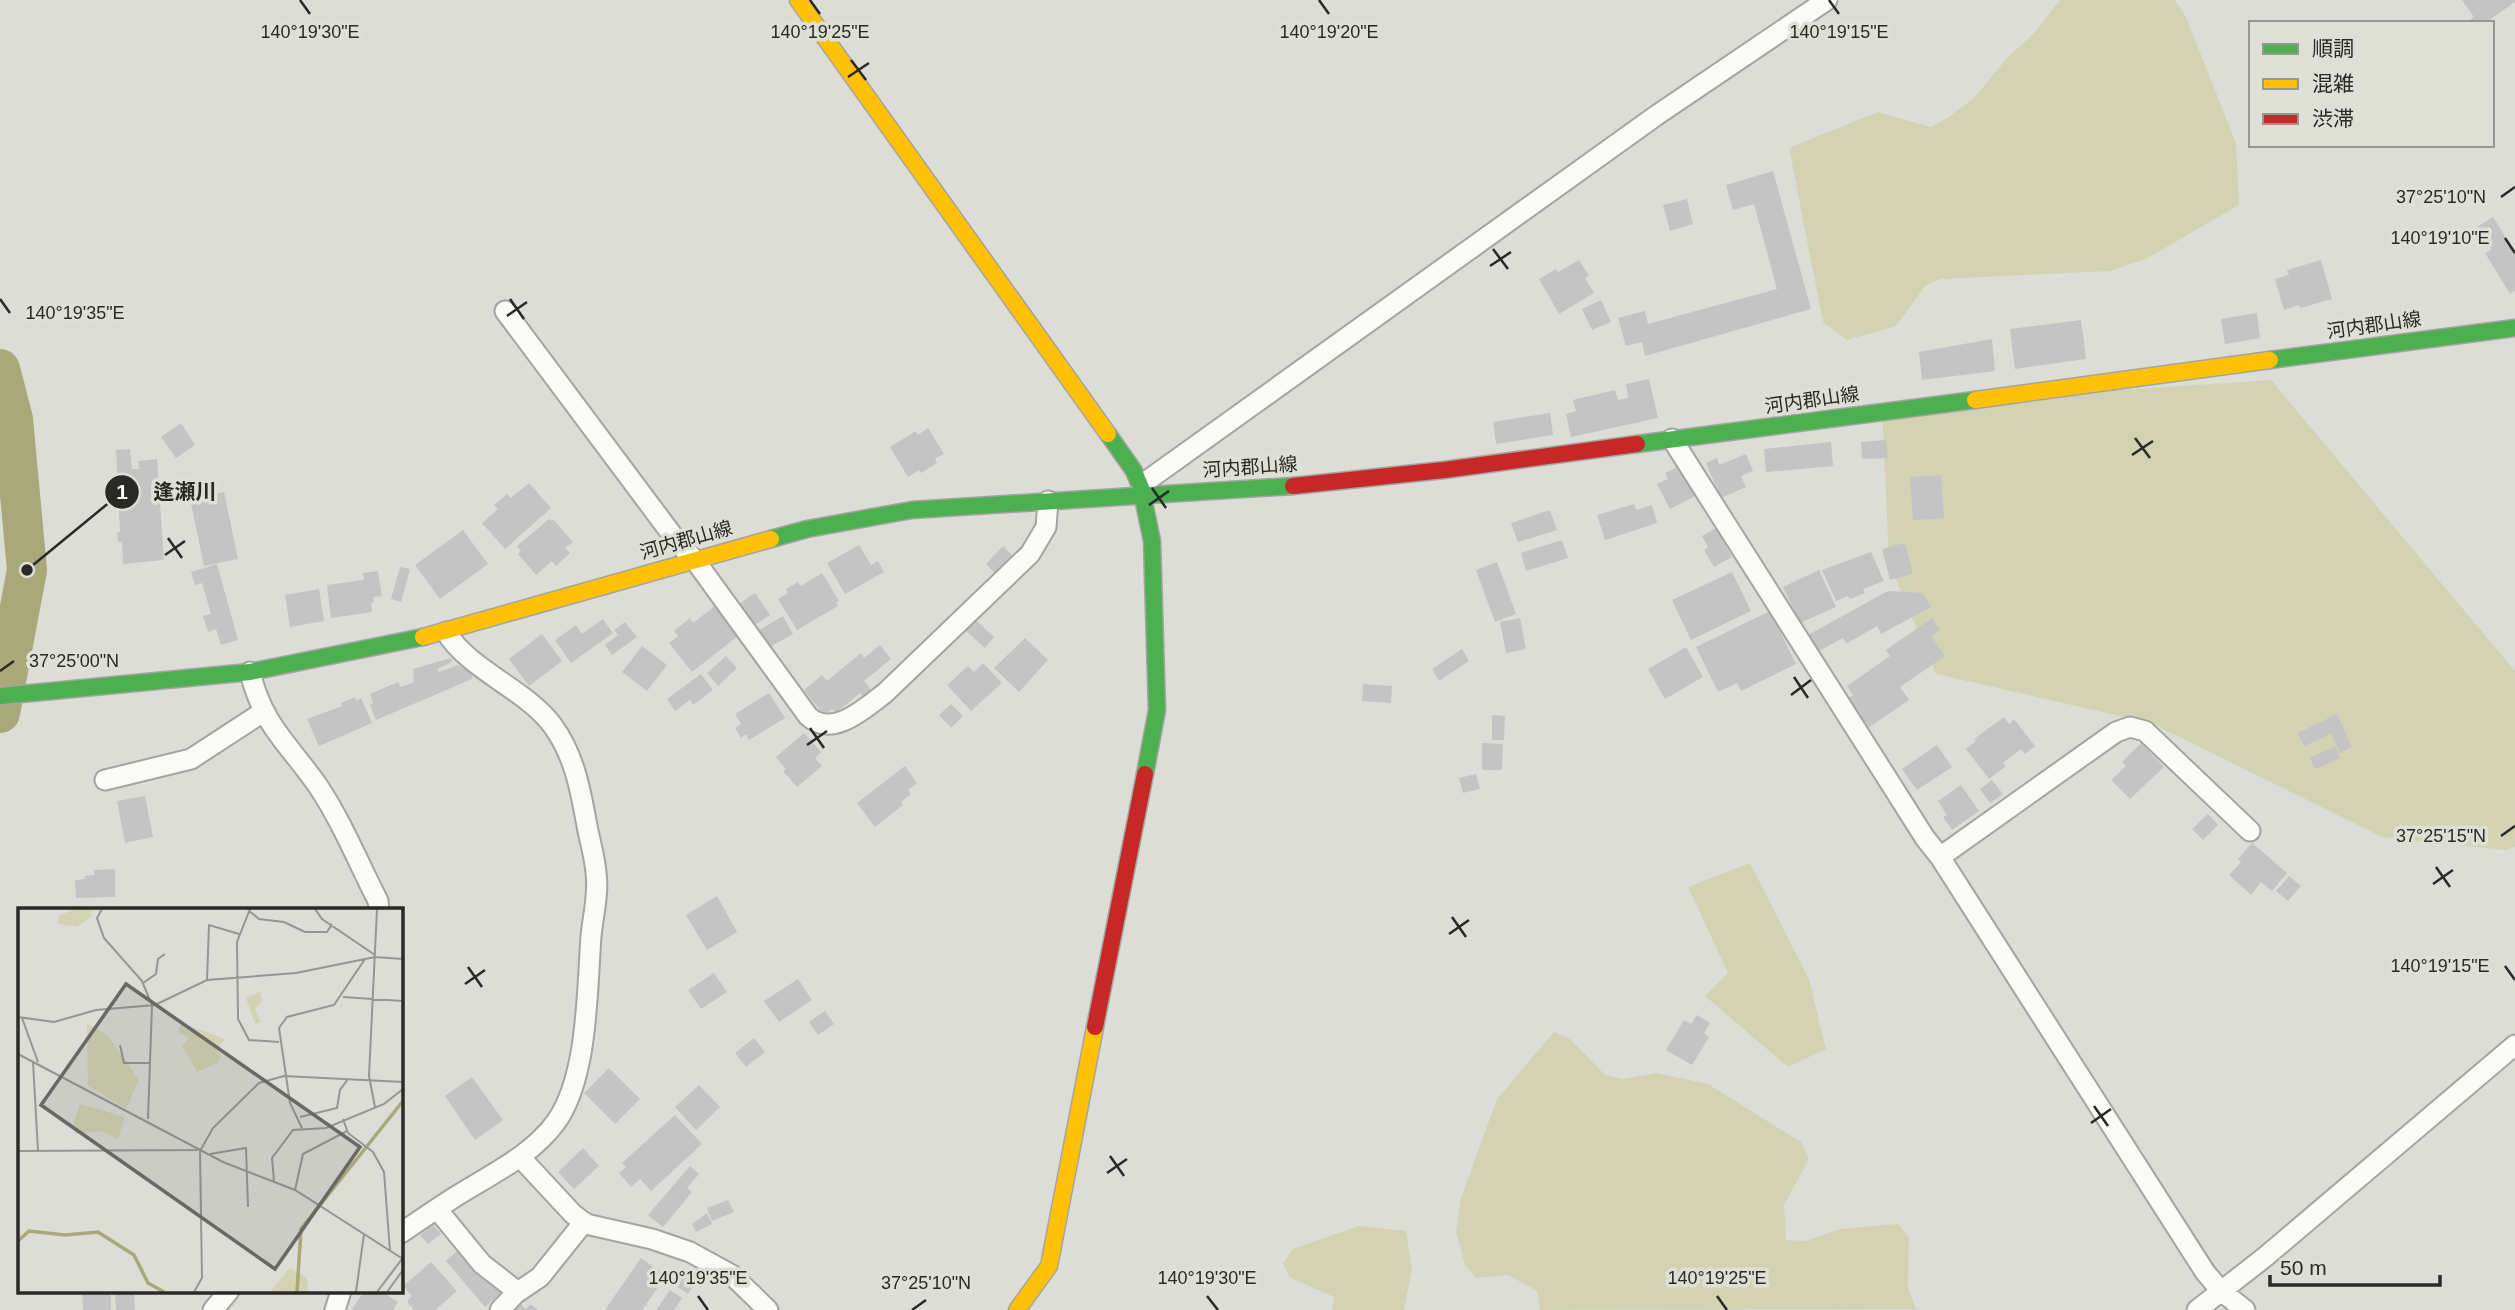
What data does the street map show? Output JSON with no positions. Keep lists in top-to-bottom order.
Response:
{
  "streets": {
    "main road": ["河内郡山線"]
  },
  "places": ["逢瀬川"],
  "legend": ["順調", "混雑", "渋滞"],
  "scale_bar": "50 m",
  "coordinates": [
    "140°19'30\"E",
    "140°19'25\"E",
    "140°19'15\"E",
    "140°19'20\"E",
    "37°25'10\"N",
    "140°19'10\"E",
    "140°19'35\"E",
    "37°25'00\"N",
    "37°25'15\"N"
  ]
}
